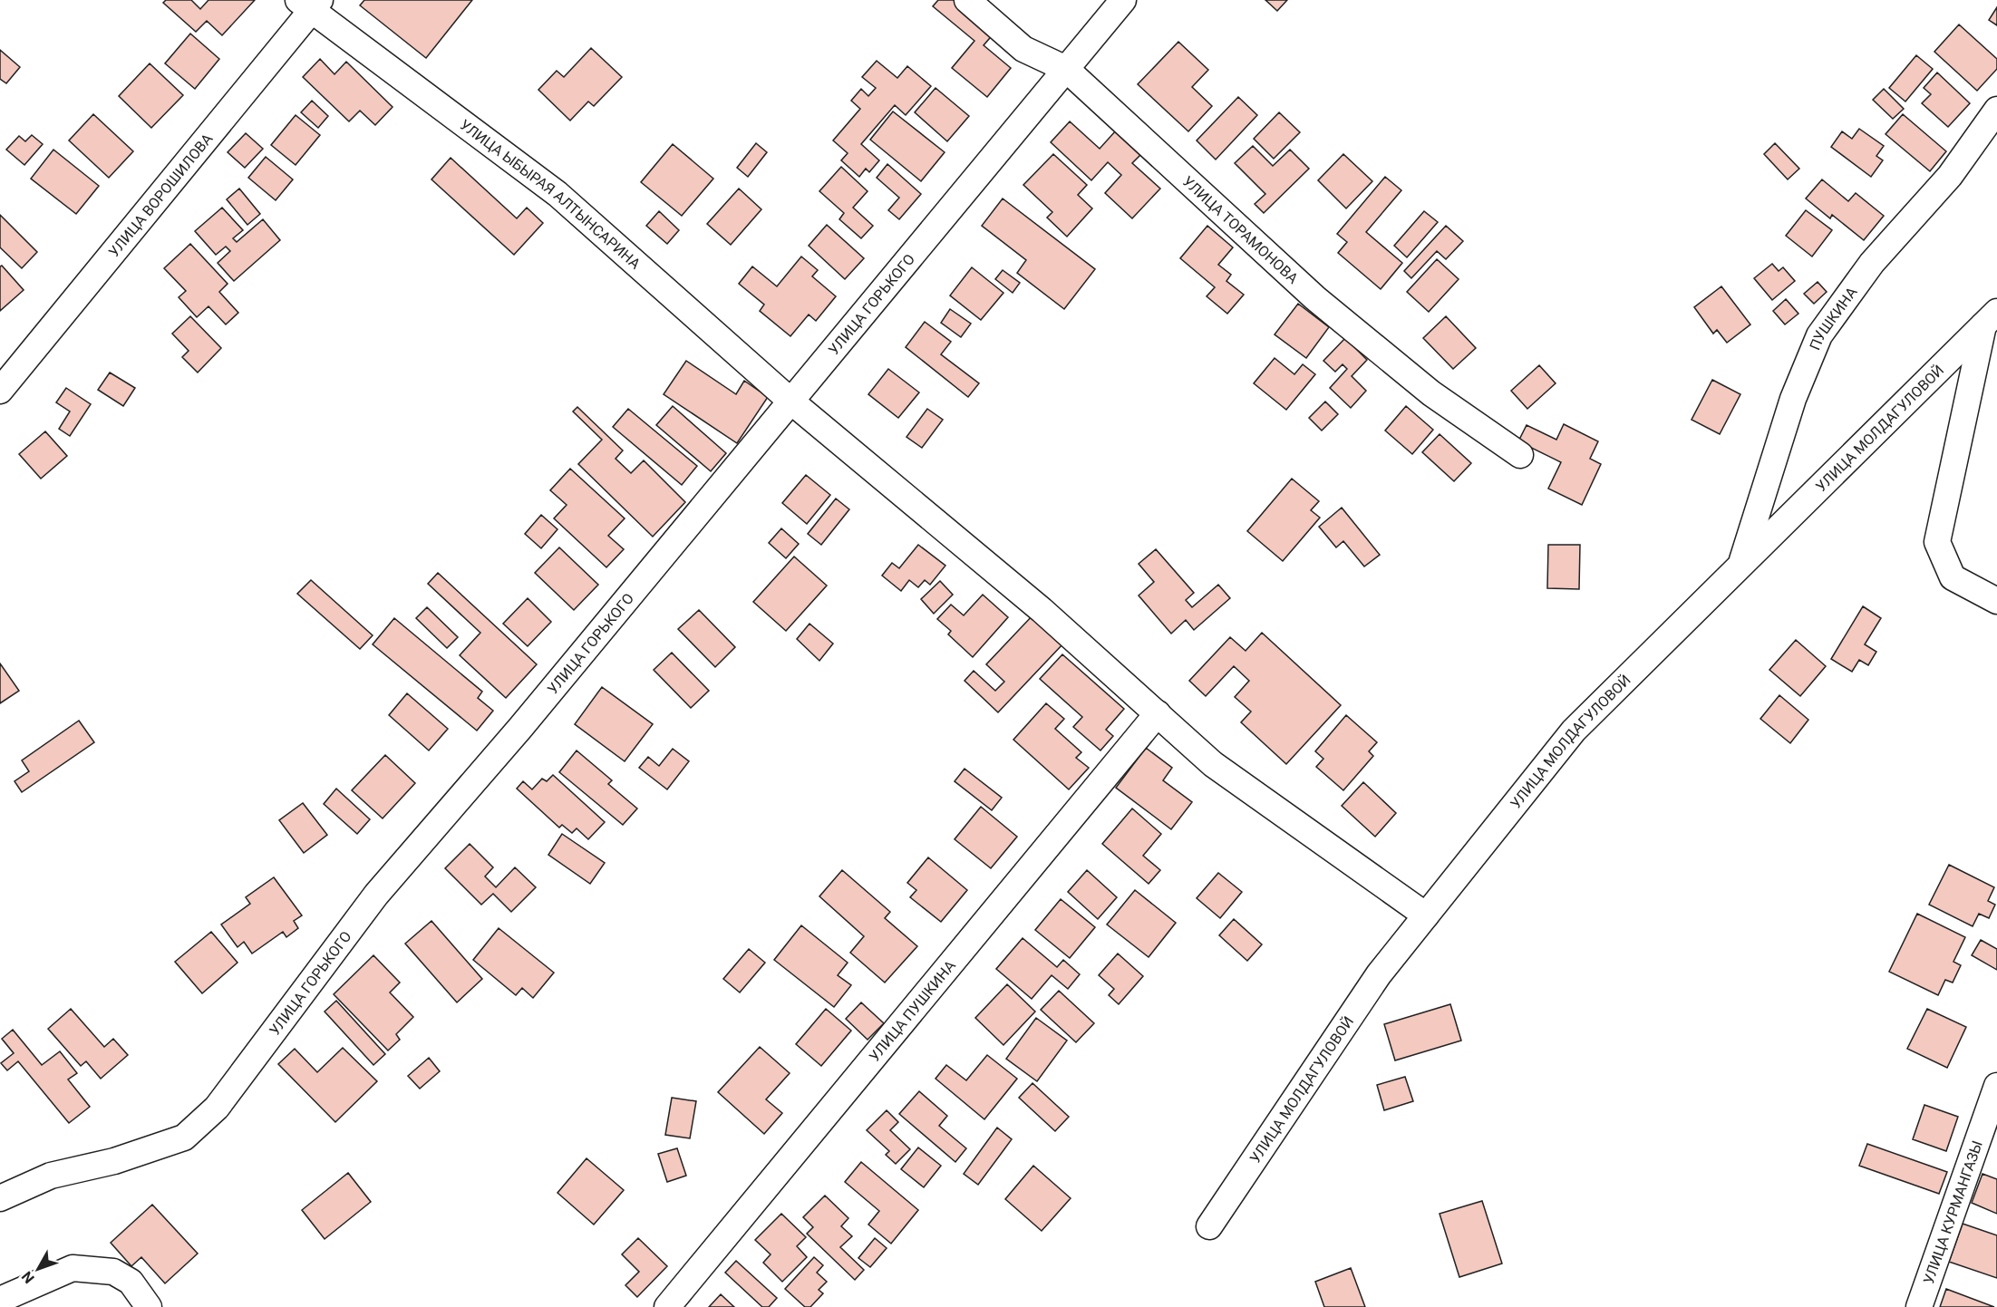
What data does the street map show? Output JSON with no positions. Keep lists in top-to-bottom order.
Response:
{
  "streets": {
    "street": [
      "УЛИЦА ВОРОШИЛОВА",
      "УЛИЦА ЫБЫРАЯ АЛТЫНСАРИНА",
      "УЛИЦА ТОРАМОНОВА",
      "УЛИЦА ГОРЬКОГО",
      "ПУШКИНА",
      "УЛИЦА МОЛДАГУЛОВОЙ",
      "УЛИЦА ПУШКИНА",
      "УЛИЦА КУРМАНГАЗЫ"
    ]
  },
  "crossings": [
    ["УЛИЦА ВОРОШИЛОВА", "УЛИЦА ЫБЫРАЯ АЛТЫНСАРИНА"],
    ["УЛИЦА ЫБЫРАЯ АЛТЫНСАРИНА", "УЛИЦА ГОРЬКОГО"],
    ["УЛИЦА ЫБЫРАЯ АЛТЫНСАРИНА", "УЛИЦА МОЛДАГУЛОВОЙ"],
    ["УЛИЦА ЫБЫРАЯ АЛТЫНСАРИНА", "УЛИЦА ПУШКИНА"],
    ["УЛИЦА ТОРАМОНОВА", "УЛИЦА ГОРЬКОГО"],
    ["ПУШКИНА", "УЛИЦА МОЛДАГУЛОВОЙ"]
  ],
  "north": "bottom left"
}
